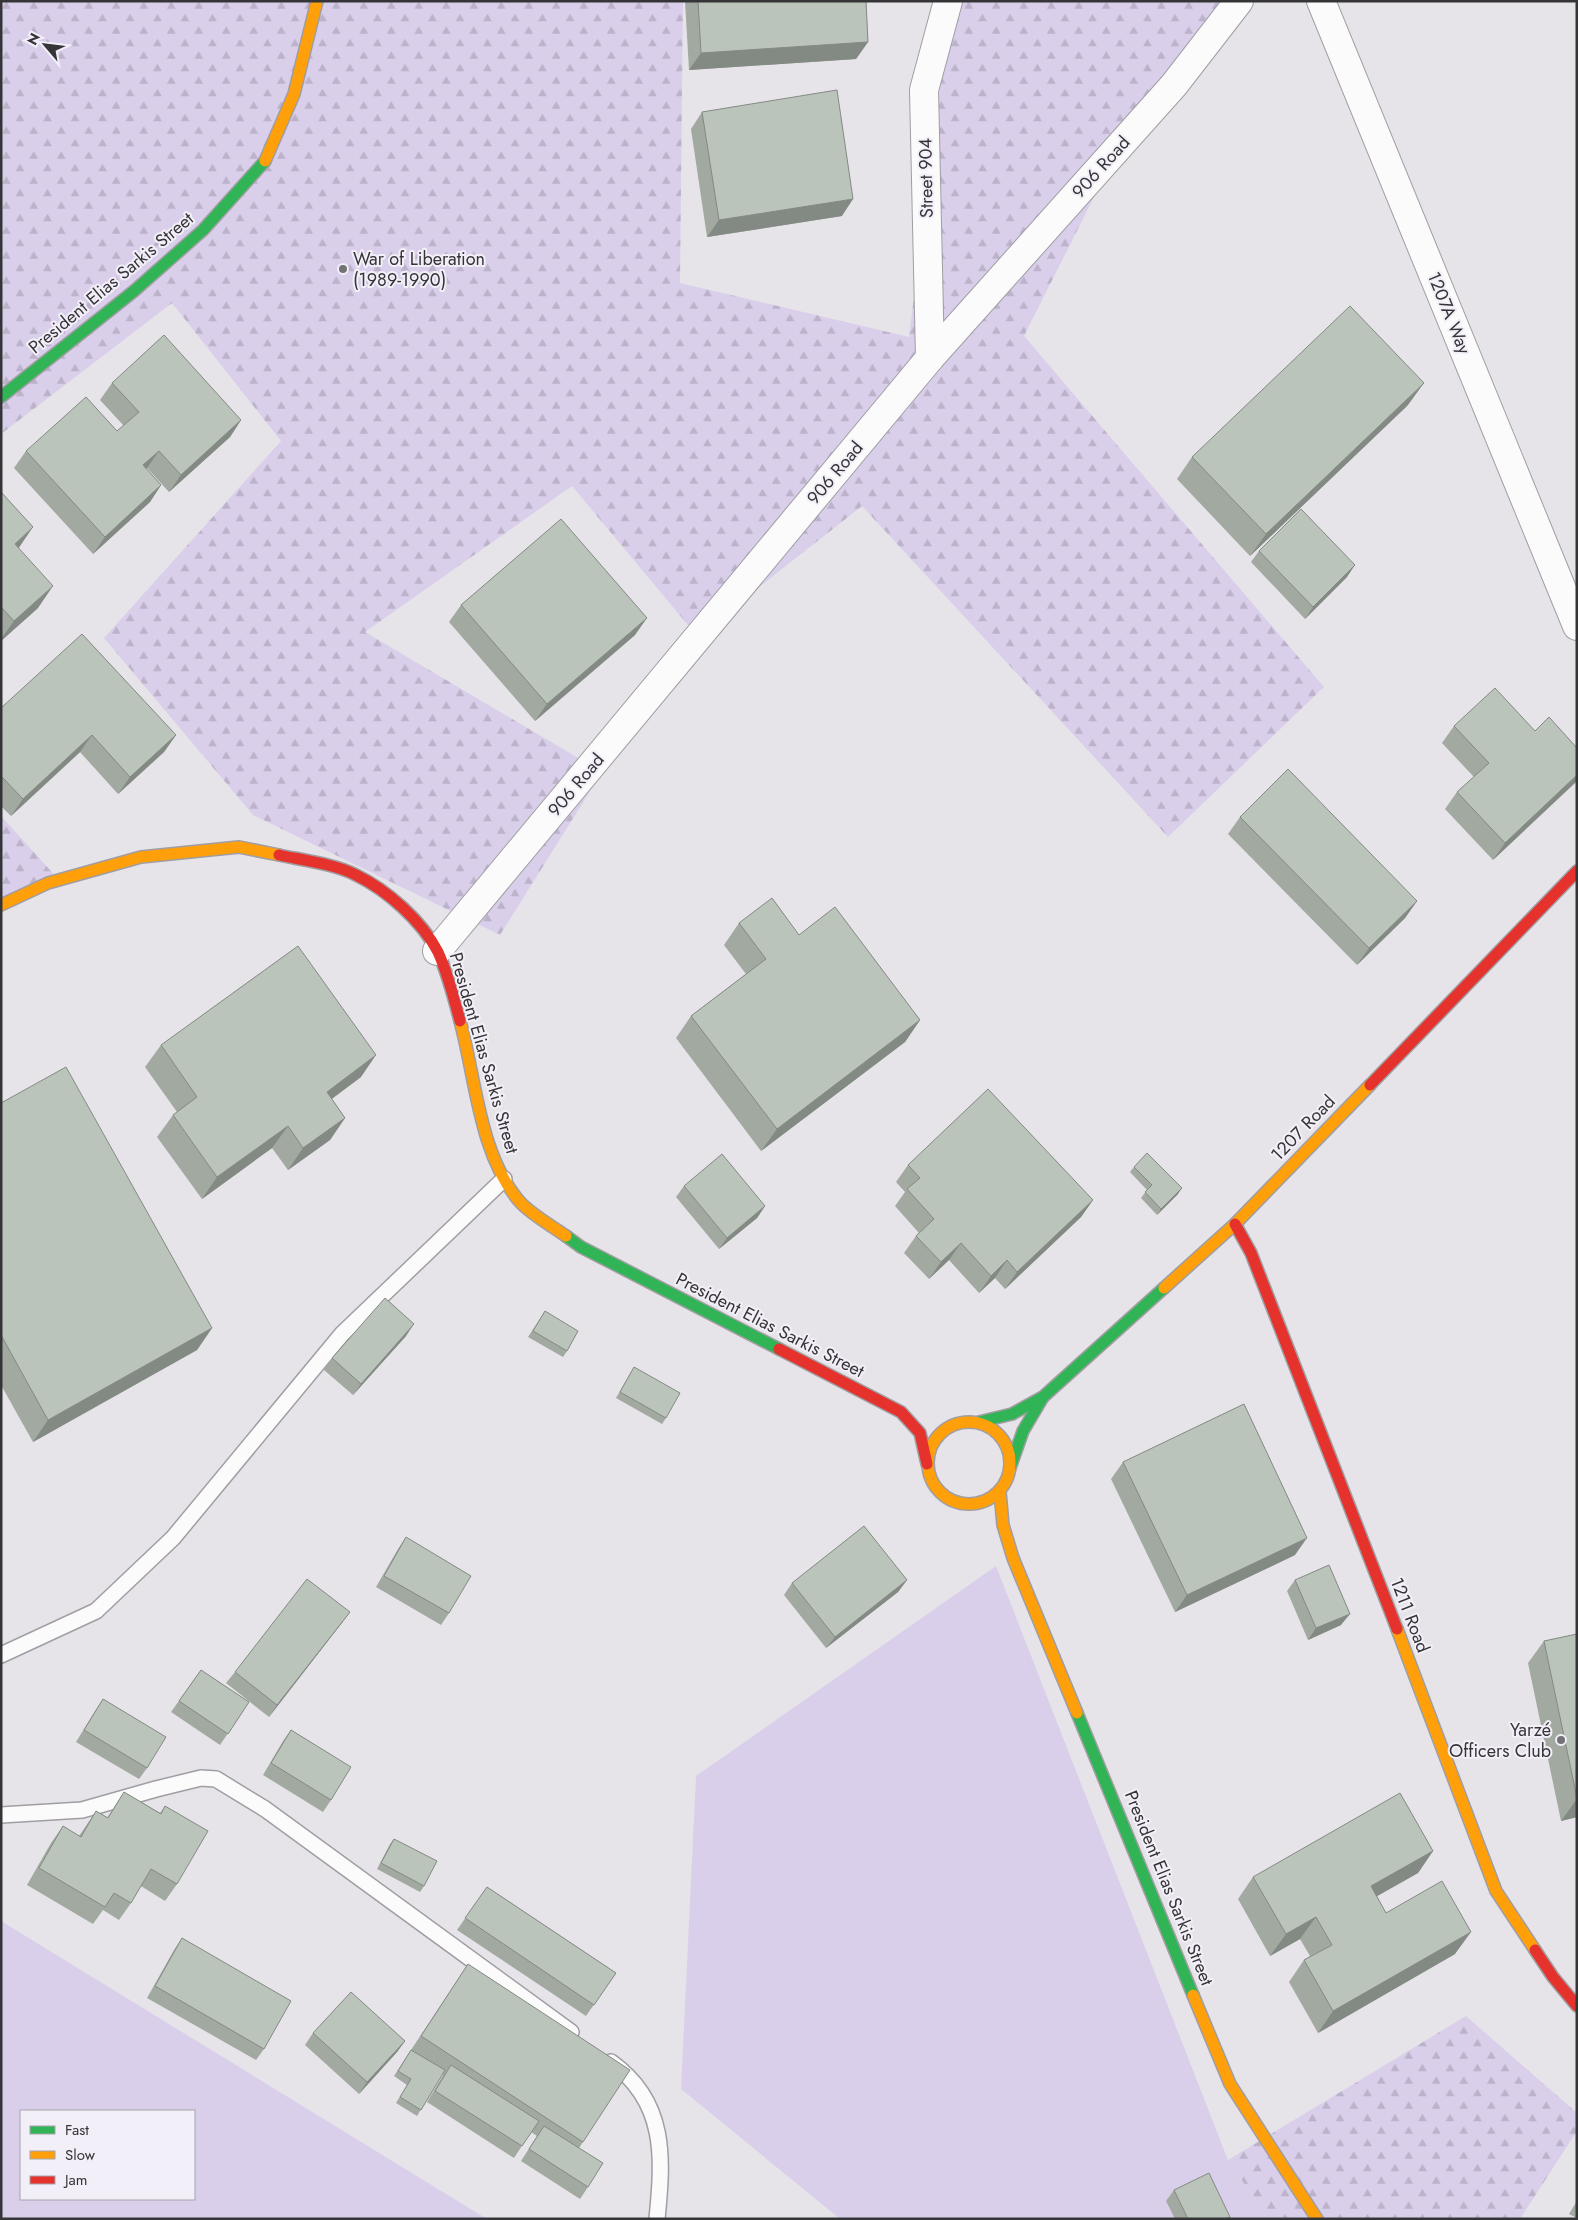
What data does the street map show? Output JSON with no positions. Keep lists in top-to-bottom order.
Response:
{
  "streets": {
    "main road": ["President Elias Sarkis Street", "1207 Road", "1211 Road"],
    "street": ["906 Road", "Street 904", "1207A Way"]
  },
  "crossings": [
    ["906 Road", "Street 904"],
    ["906 Road", "President Elias Sarkis Street"],
    ["President Elias Sarkis Street", "1207 Road"],
    ["1207 Road", "1211 Road"]
  ],
  "places": ["War of Liberation (1989-1990)", "Yarzé Officers Club"],
  "legend": ["Fast", "Slow", "Jam"],
  "north": "top left"
}
